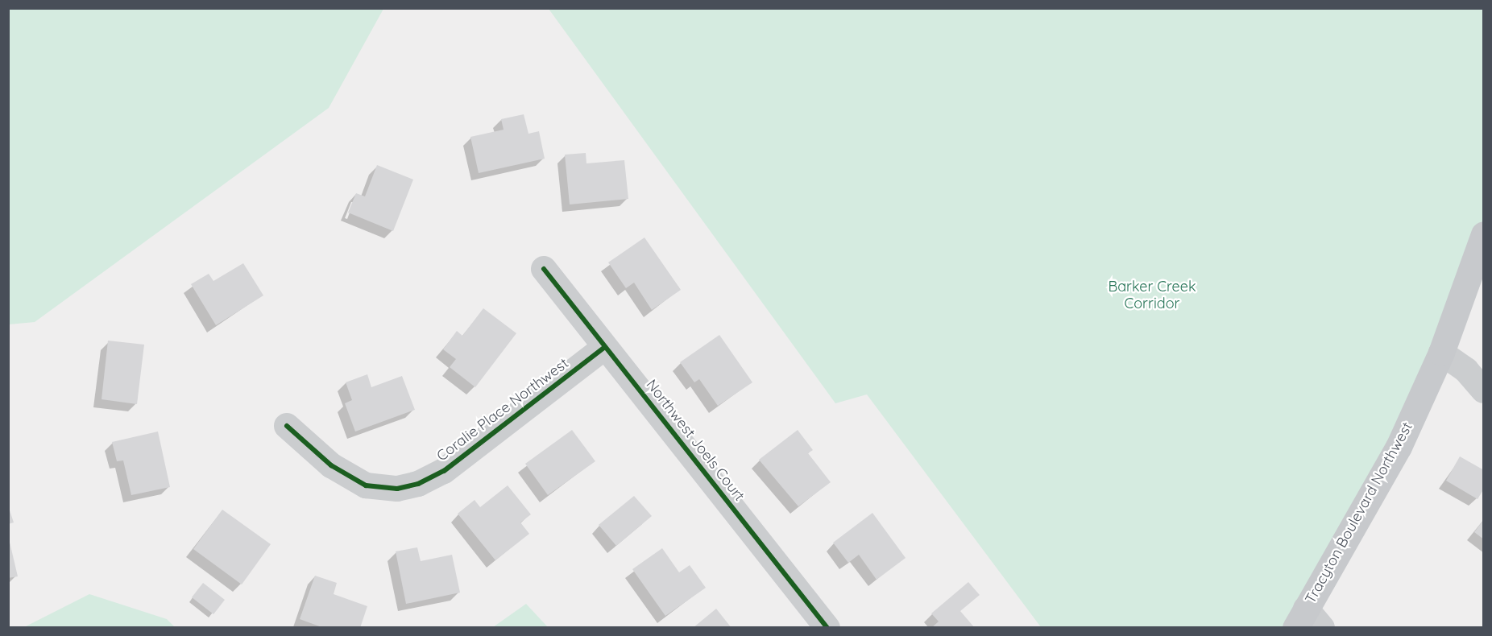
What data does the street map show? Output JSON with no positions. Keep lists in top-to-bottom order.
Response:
{
  "streets": {
    "main road": ["Tracyton Boulevard Northwest"],
    "street": ["Coralie Place Northwest", "Northwest Joels Court"]
  },
  "crossings": [
    ["Coralie Place Northwest", "Northwest Joels Court"]
  ],
  "parks": ["Barker Creek Corridor"]
}
